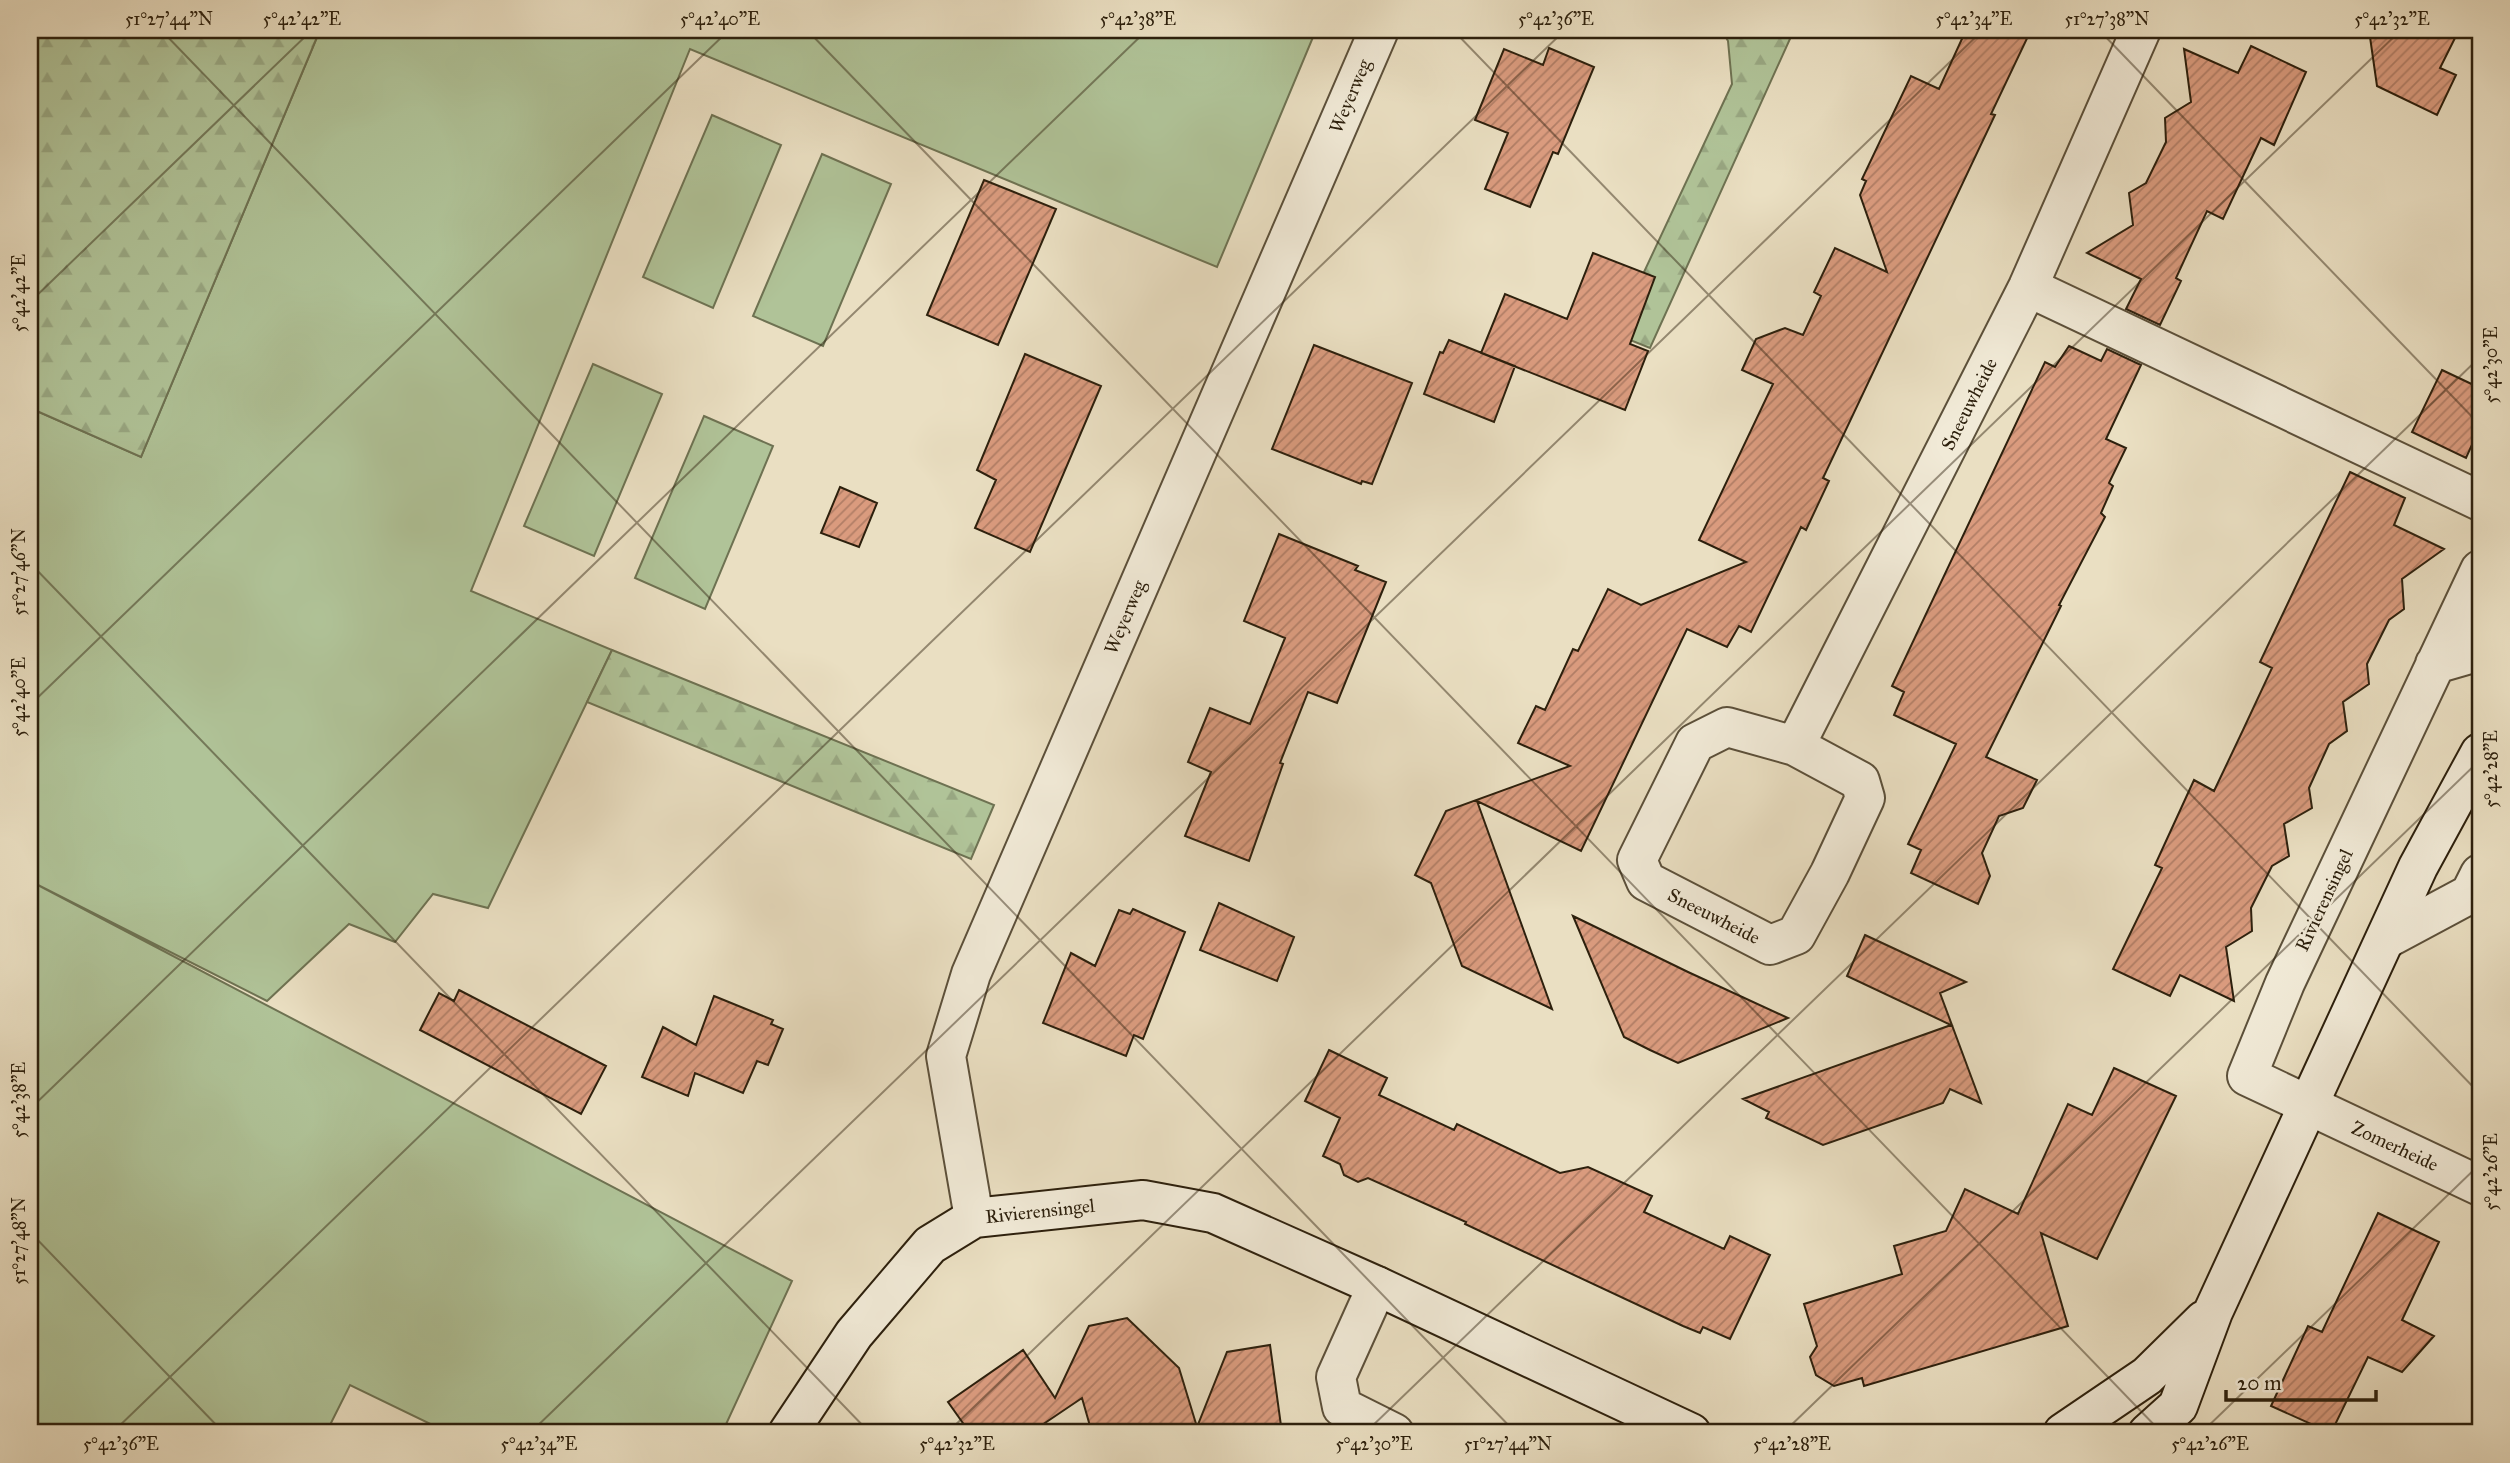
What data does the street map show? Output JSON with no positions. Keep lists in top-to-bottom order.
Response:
{
  "streets": {
    "street": [
      "Weyerweg",
      "Sneeuwheide",
      "Rivierensingel",
      "Zomerheide"
    ]
  },
  "crossings": [
    ["Weyerweg", "Rivierensingel"],
    ["Rivierensingel", "Zomerheide"]
  ],
  "scale_bar": "20 m",
  "coordinates": [
    "51°27'44\"N",
    "5°42'42\"E",
    "5°42'40\"E",
    "5°42'38\"E",
    "5°42'36\"E",
    "5°42'34\"E",
    "51°27'38\"N",
    "5°42'32\"E",
    "5°42'30\"E",
    "51°27'46\"N",
    "5°42'28\"E",
    "5°42'26\"E",
    "51°27'48\"N"
  ]
}
